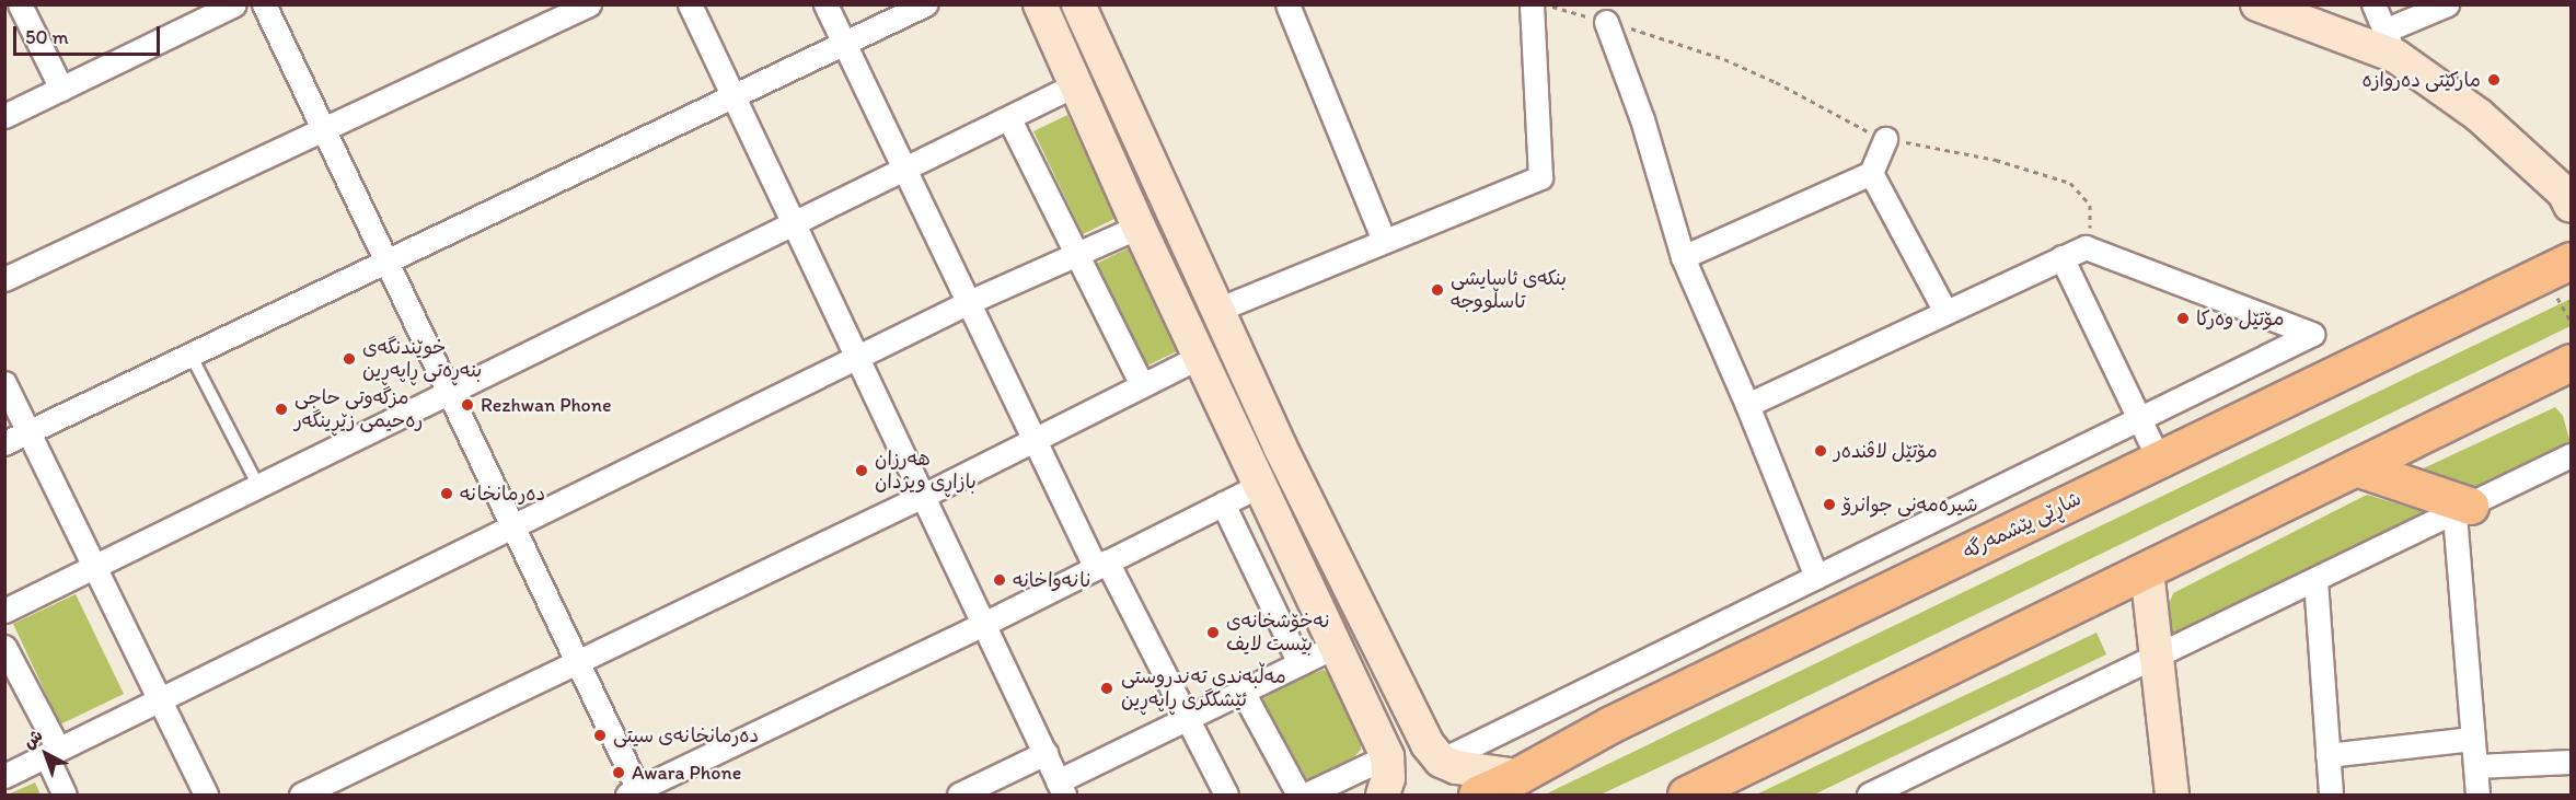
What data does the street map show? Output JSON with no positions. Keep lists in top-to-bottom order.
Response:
{
  "streets": {
    "highway": ["شاڕێی پێشمەرگە"]
  },
  "places": [
    "مارکێتی دەروازە",
    "بنکەی ئاسایشی تاسڵووجە",
    "مۆتێل وەرکا",
    "خوێندنگەی بنەڕەتی ڕاپەڕین",
    "Rezhwan Phone",
    "مزگەوتی حاجی رەحیمی زێڕینگەر",
    "مۆتێل لاڤندەر",
    "ھەرزان بازاڕی ویژدان",
    "دەرمانخانە",
    "شیرەمەنی جوانرۆ",
    "نانەواخانە",
    "نەخۆشخانەی بێست لایف",
    "مەڵبەندی تەندروستی ئێشکگری ڕاپەڕین",
    "دەرمانخانەی سیتی",
    "Awara Phone"
  ],
  "scale_bar": "50 m",
  "north": "top left"
}
